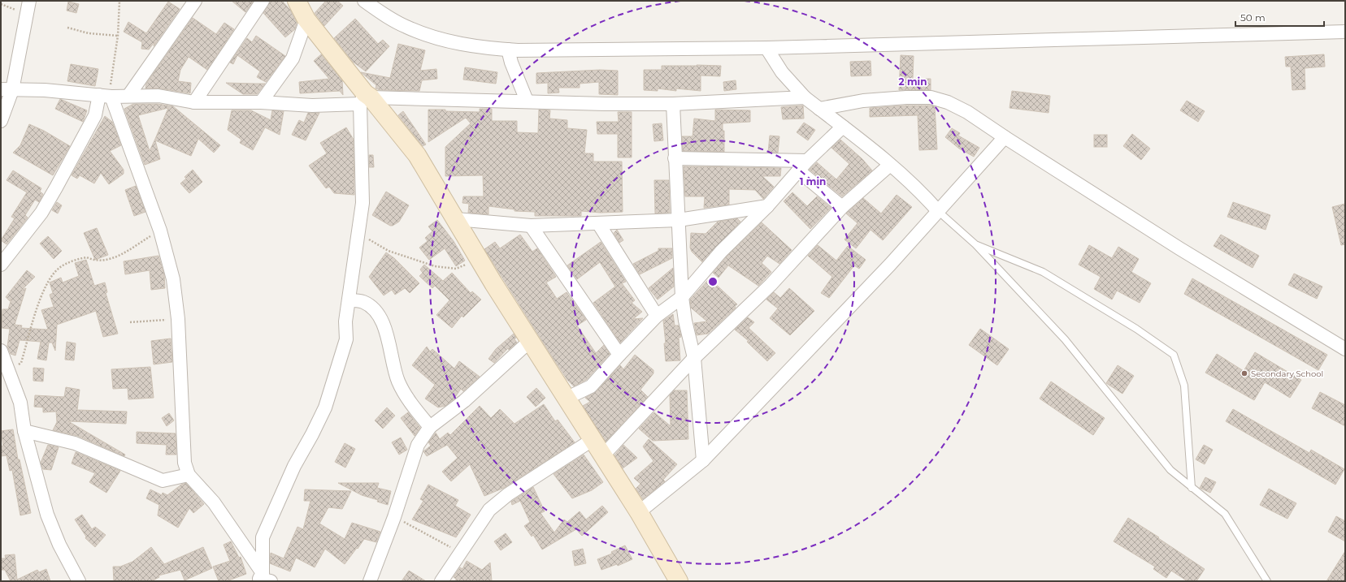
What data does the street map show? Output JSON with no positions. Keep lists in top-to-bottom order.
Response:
{
  "places": ["Secondary School"],
  "scale_bar": "50 m",
  "rings": ["2 min", "1 min"]
}
